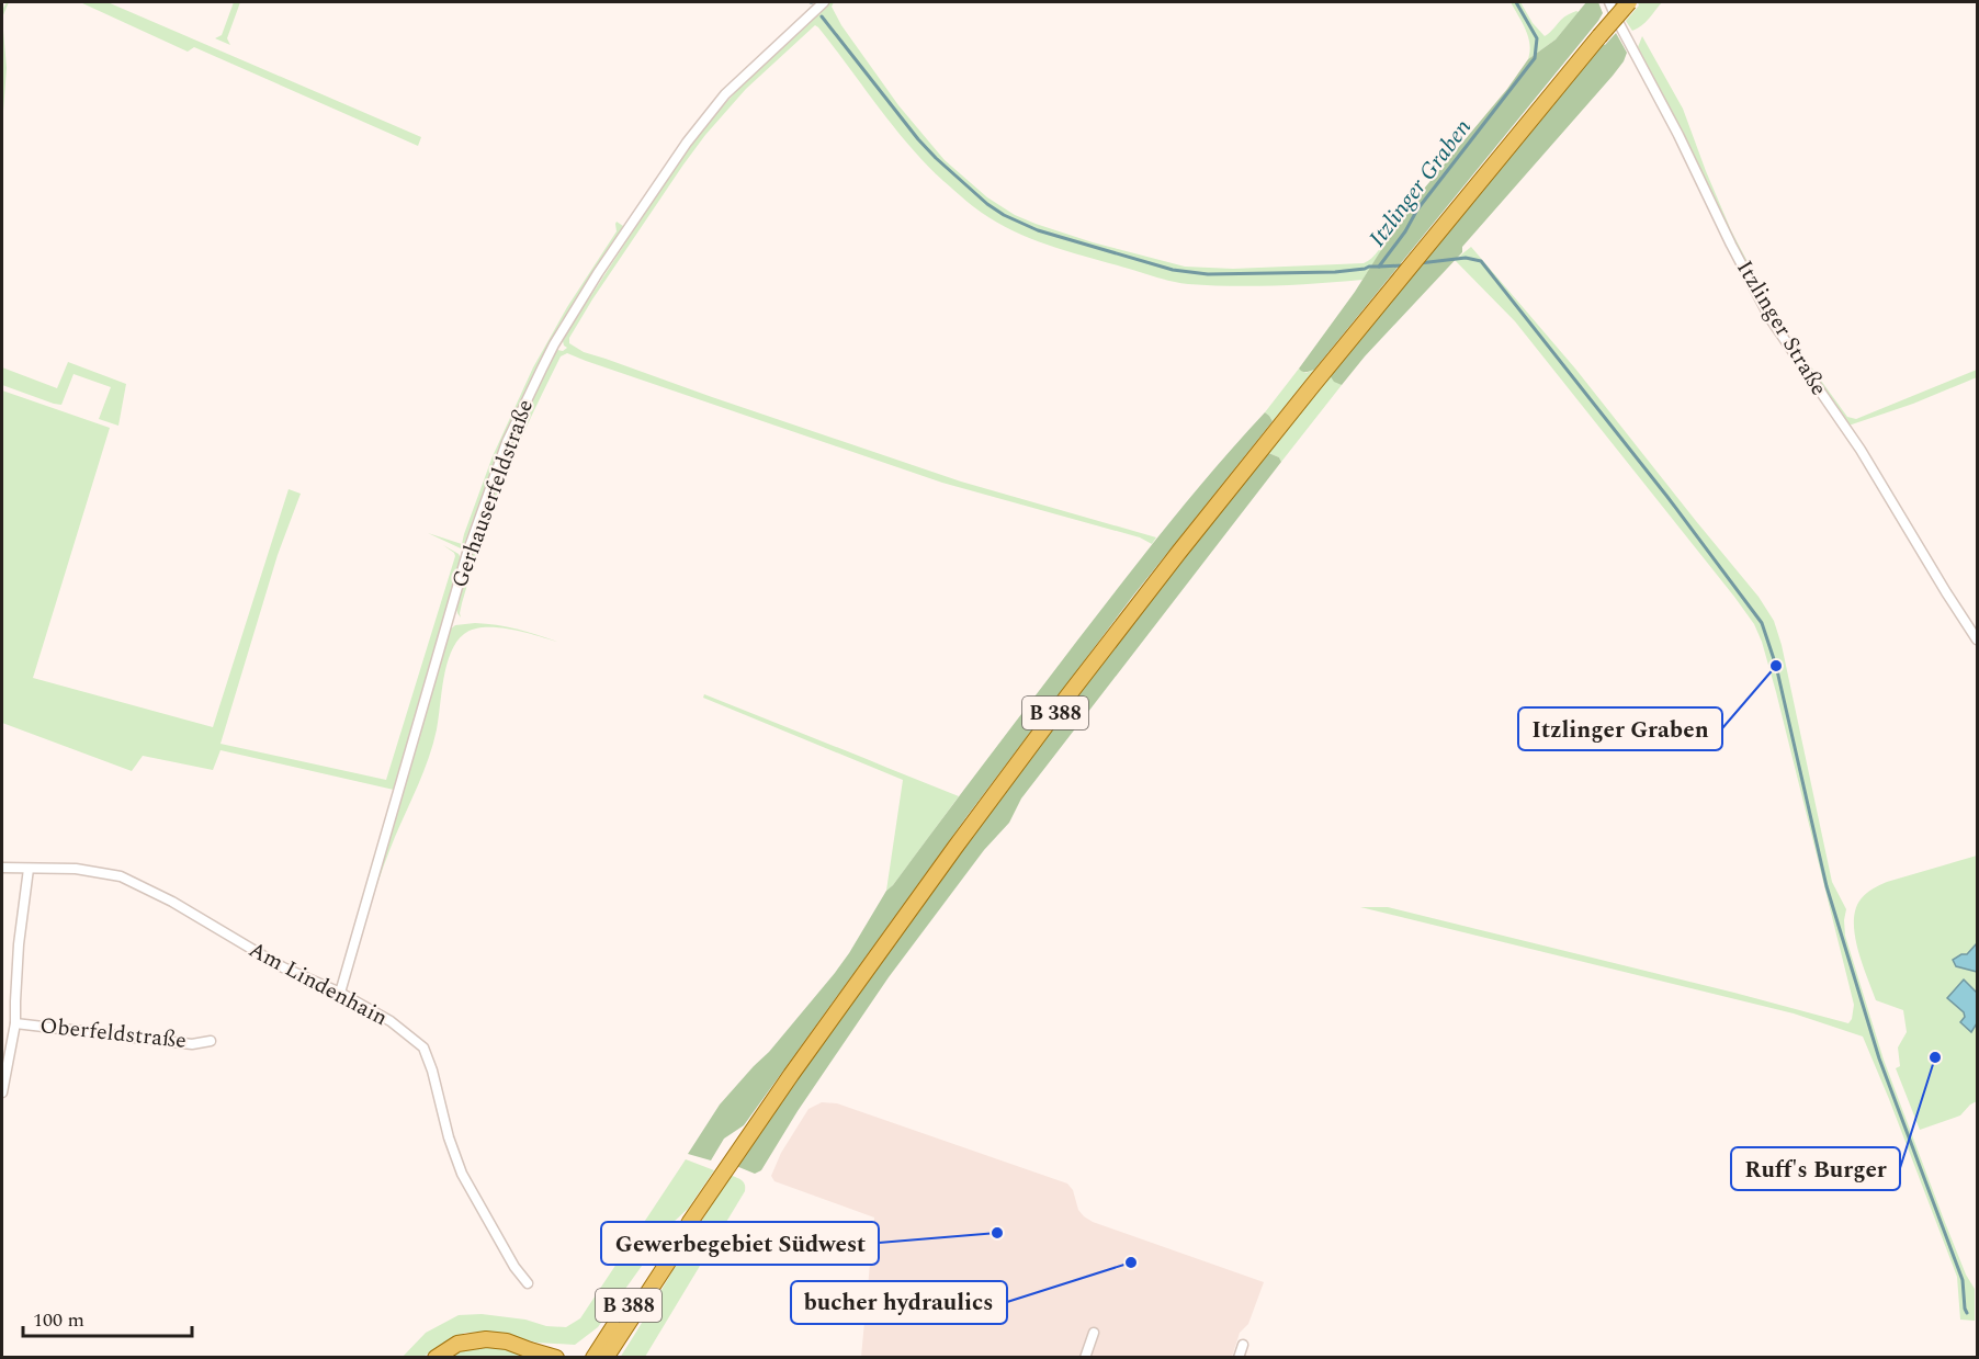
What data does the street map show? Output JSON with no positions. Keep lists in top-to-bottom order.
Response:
{
  "streets": {
    "main road": ["B 388"],
    "street": [
      "Itzlinger Straße",
      "Gerhauserfeldstraße",
      "Am Lindenhain",
      "Oberfeldstraße"
    ]
  },
  "crossings": [
    ["Gerhauserfeldstraße", "Am Lindenhain"]
  ],
  "water": ["Itzlinger Graben"],
  "places": [
    "Itzlinger Graben",
    "Ruff's Burger",
    "Gewerbegebiet Südwest",
    "bucher hydraulics"
  ],
  "scale_bar": "100 m"
}
